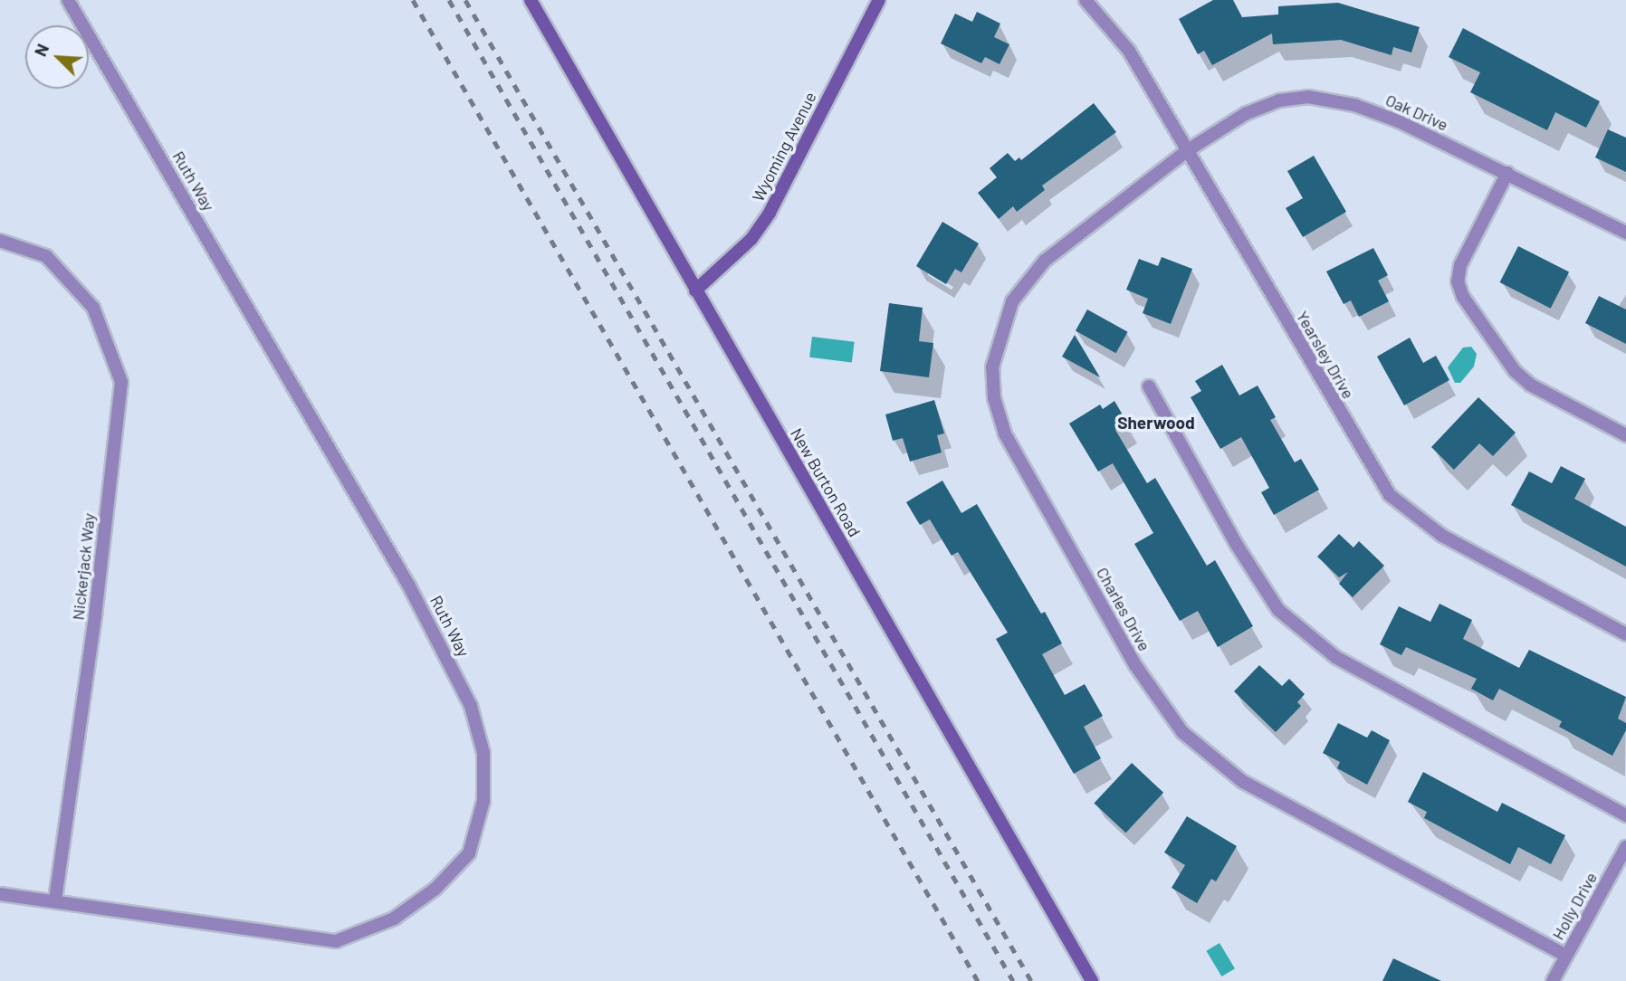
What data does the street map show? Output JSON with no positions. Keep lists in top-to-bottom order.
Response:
{
  "streets": {
    "street": [
      "Oak Drive",
      "Wyoming Avenue",
      "Ruth Way",
      "Yearsley Drive",
      "New Burton Road",
      "Nickerjack Way",
      "Charles Drive",
      "Holly Drive"
    ]
  },
  "crossings": [
    ["Oak Drive", "Yearsley Drive"],
    ["Oak Drive", "Charles Drive"],
    ["Wyoming Avenue", "New Burton Road"],
    ["Ruth Way", "Nickerjack Way"],
    ["Yearsley Drive", "Charles Drive"],
    ["Charles Drive", "Holly Drive"]
  ],
  "districts": ["Sherwood"],
  "north": "top left"
}
